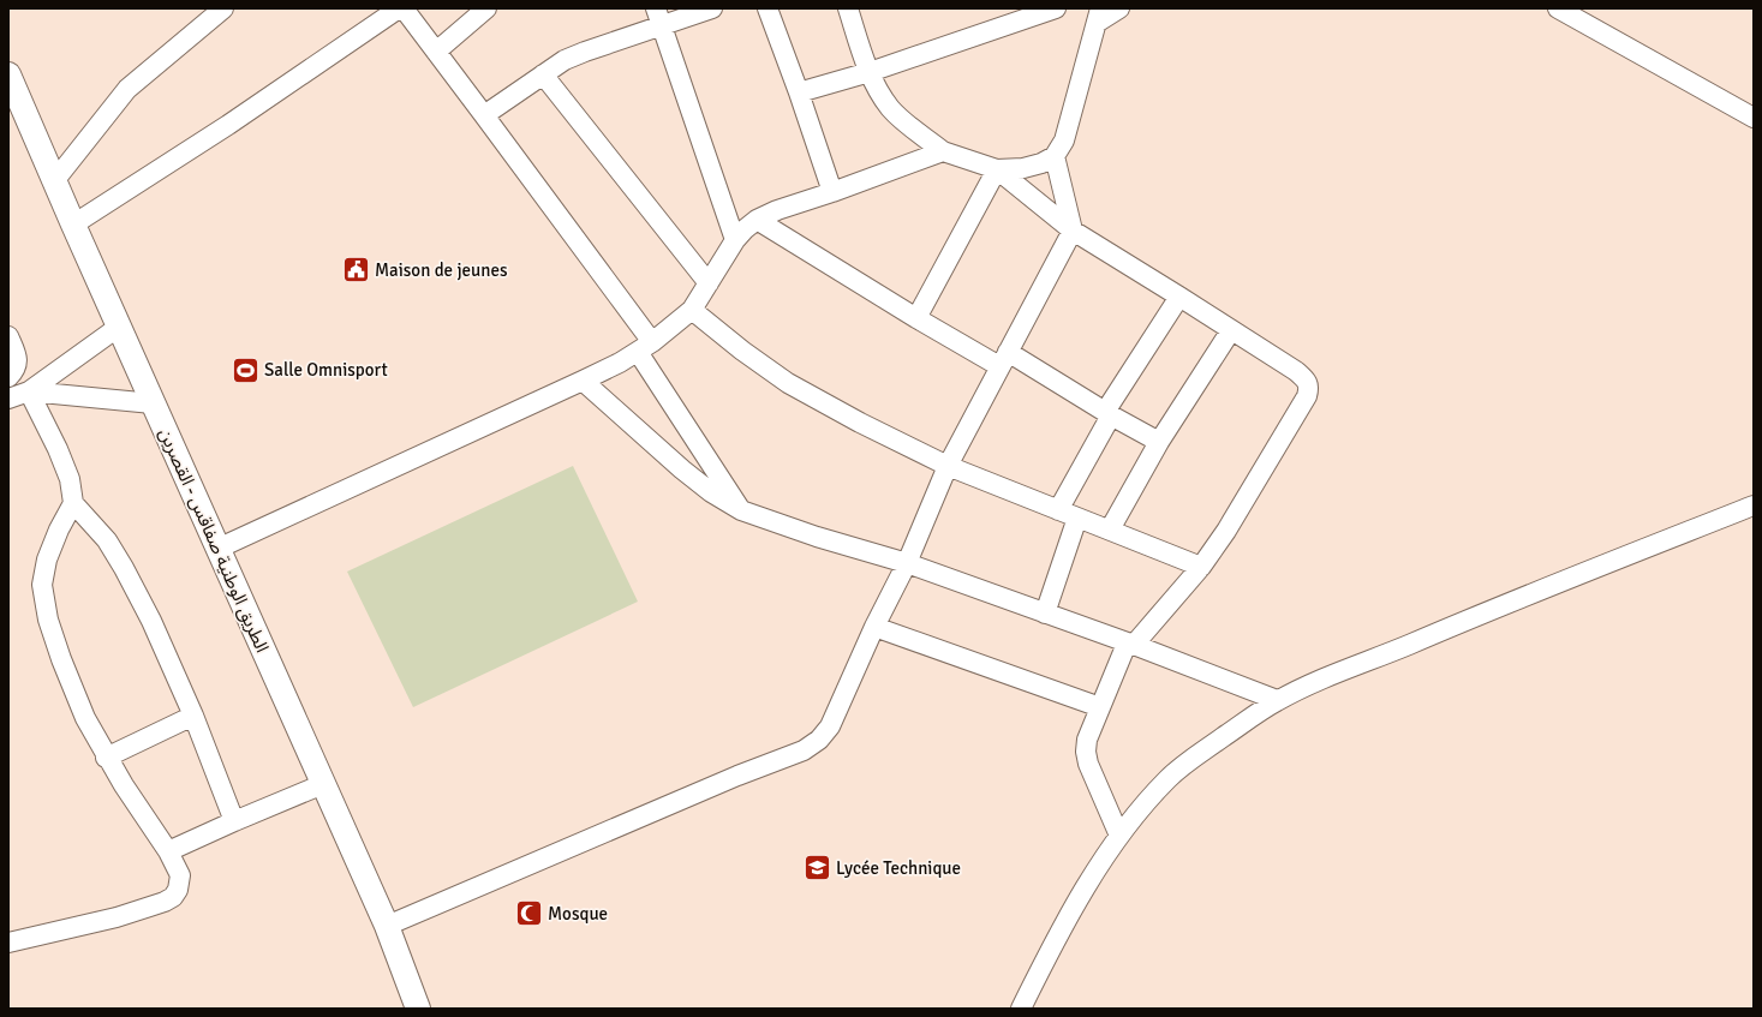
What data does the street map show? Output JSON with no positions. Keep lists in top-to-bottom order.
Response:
{
  "streets": {
    "main road": ["الطريق الوطنية صفاقس - القصرين"]
  },
  "places": {
    "public building": ["Maison de jeunes"],
    "sports": ["Salle Omnisport"],
    "school or university": ["Lycée Technique"],
    "mosque": ["Mosque"]
  }
}
